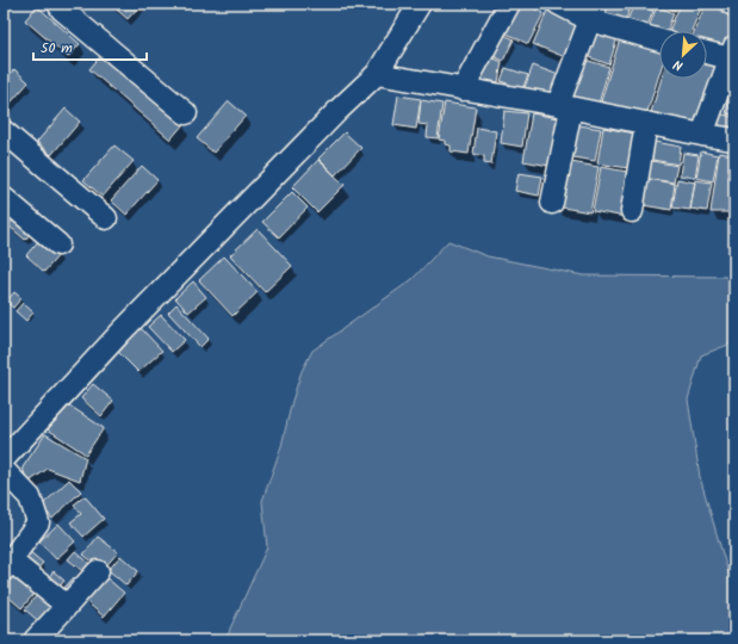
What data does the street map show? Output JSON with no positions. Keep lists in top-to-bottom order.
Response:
{
  "scale_bar": "50 m",
  "north": "bottom left"
}
